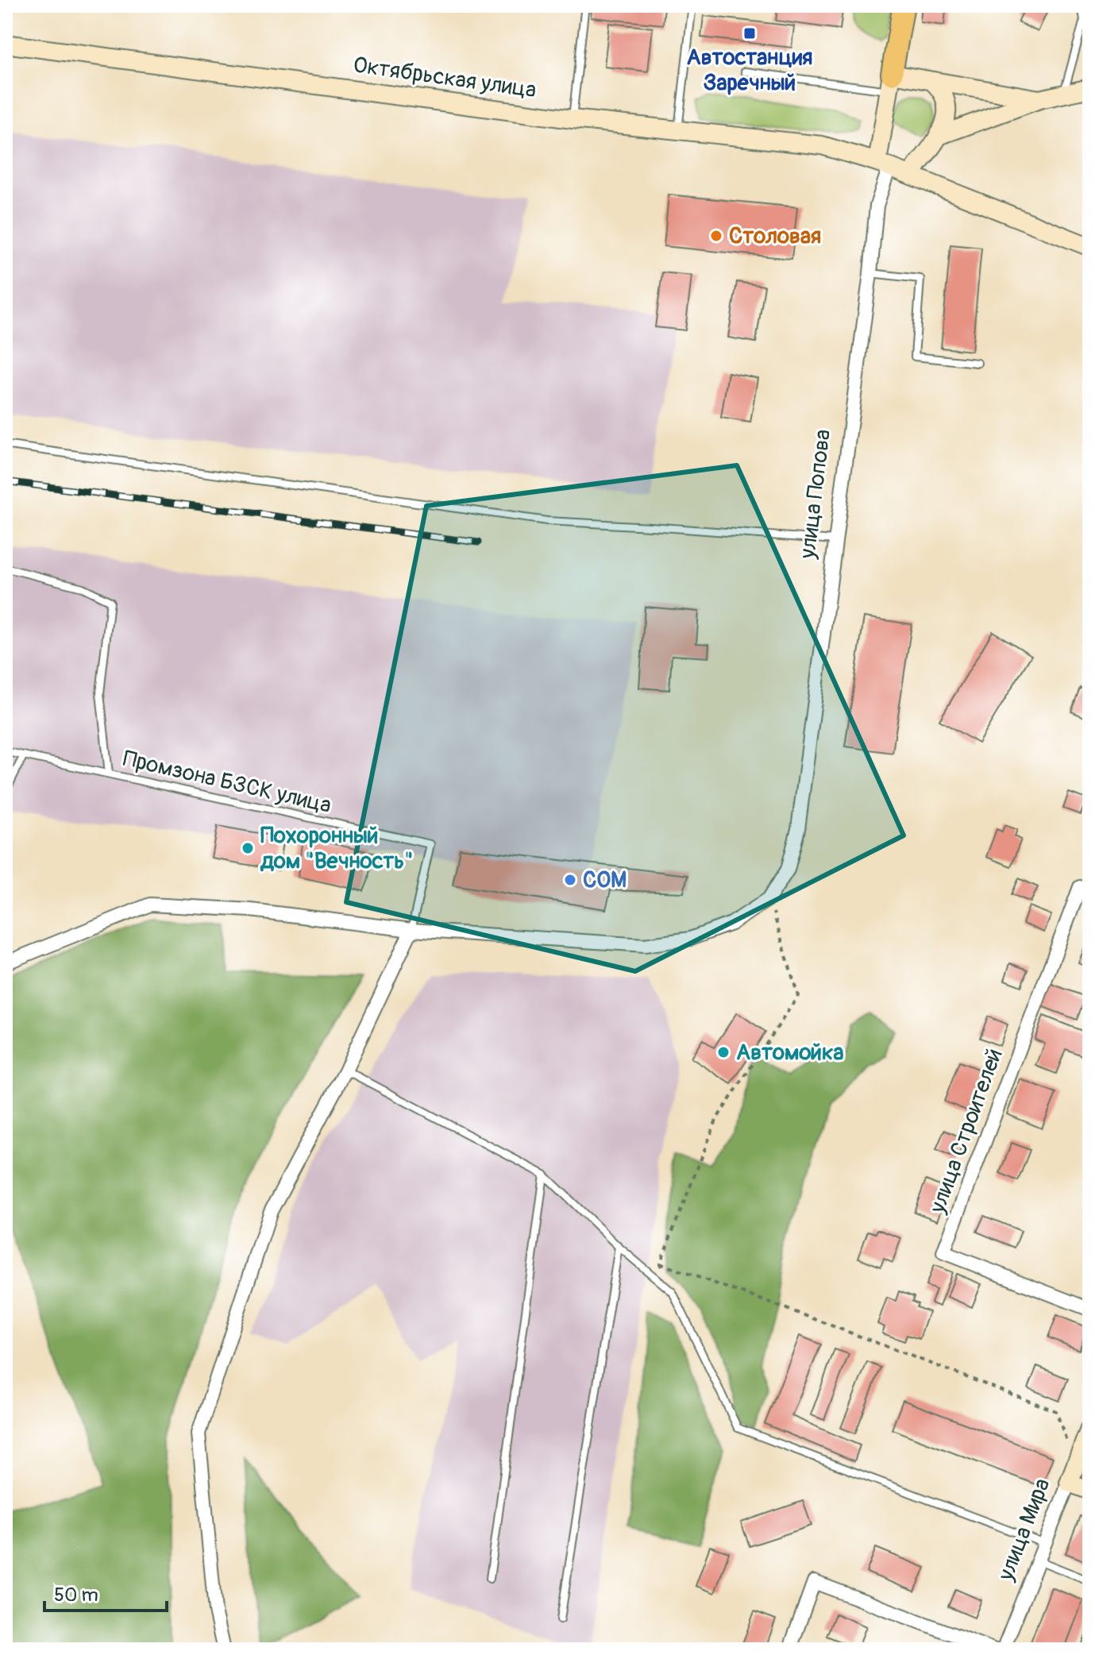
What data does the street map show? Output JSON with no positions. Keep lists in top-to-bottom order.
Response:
{
  "streets": {
    "street": [
      "Октябрьская улица",
      "улица Попова",
      "улица Строителей",
      "улица Мира"
    ],
    "lane": ["Промзона БЗСК улица"]
  },
  "crossings": [
    ["Октябрьская улица", "улица Попова"]
  ],
  "places": {
    "transit": ["Автостанция Заречный"],
    "other": [
      "Столовая",
      "Похоронный дом \"Вечность\"",
      "СОМ",
      "Автомойка"
    ]
  },
  "scale_bar": "50 m"
}
